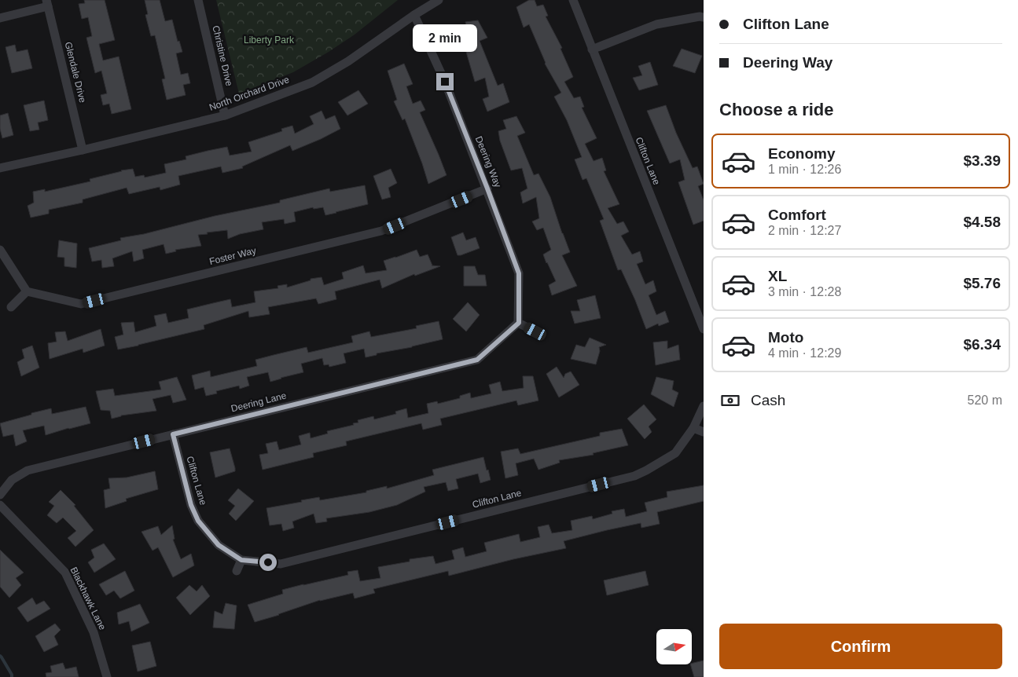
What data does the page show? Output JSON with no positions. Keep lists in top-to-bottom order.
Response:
{
  "streets": {
    "street": [
      "Christine Drive",
      "Glendale Drive",
      "North Orchard Drive",
      "Clifton Lane",
      "Deering Way",
      "Foster Way",
      "Deering Lane",
      "Blackhawk Lane"
    ]
  },
  "crossings": [
    ["Christine Drive", "North Orchard Drive"],
    ["Glendale Drive", "North Orchard Drive"],
    ["North Orchard Drive", "Deering Way"],
    ["Clifton Lane", "Deering Lane"],
    ["Deering Way", "Foster Way"],
    ["Deering Way", "Deering Lane"]
  ],
  "parks": ["Liberty Park"],
  "north": "right",
  "page": {
    "banner": ["Clifton Lane", "Deering Way"],
    "bubble": "2 min",
    "heading": "Choose a ride",
    "list": [
      {
        "name": "Economy",
        "note": "1 min · 12:26",
        "value": "$3.39"
      },
      {
        "name": "Comfort",
        "note": "2 min · 12:27",
        "value": "$4.58"
      },
      {
        "name": "XL",
        "note": "3 min · 12:28",
        "value": "$5.76"
      },
      {
        "name": "Moto",
        "note": "4 min · 12:29",
        "value": "$6.34"
      }
    ],
    "pay": ["Cash", "520 m"],
    "buttons": "Confirm"
  }
}
